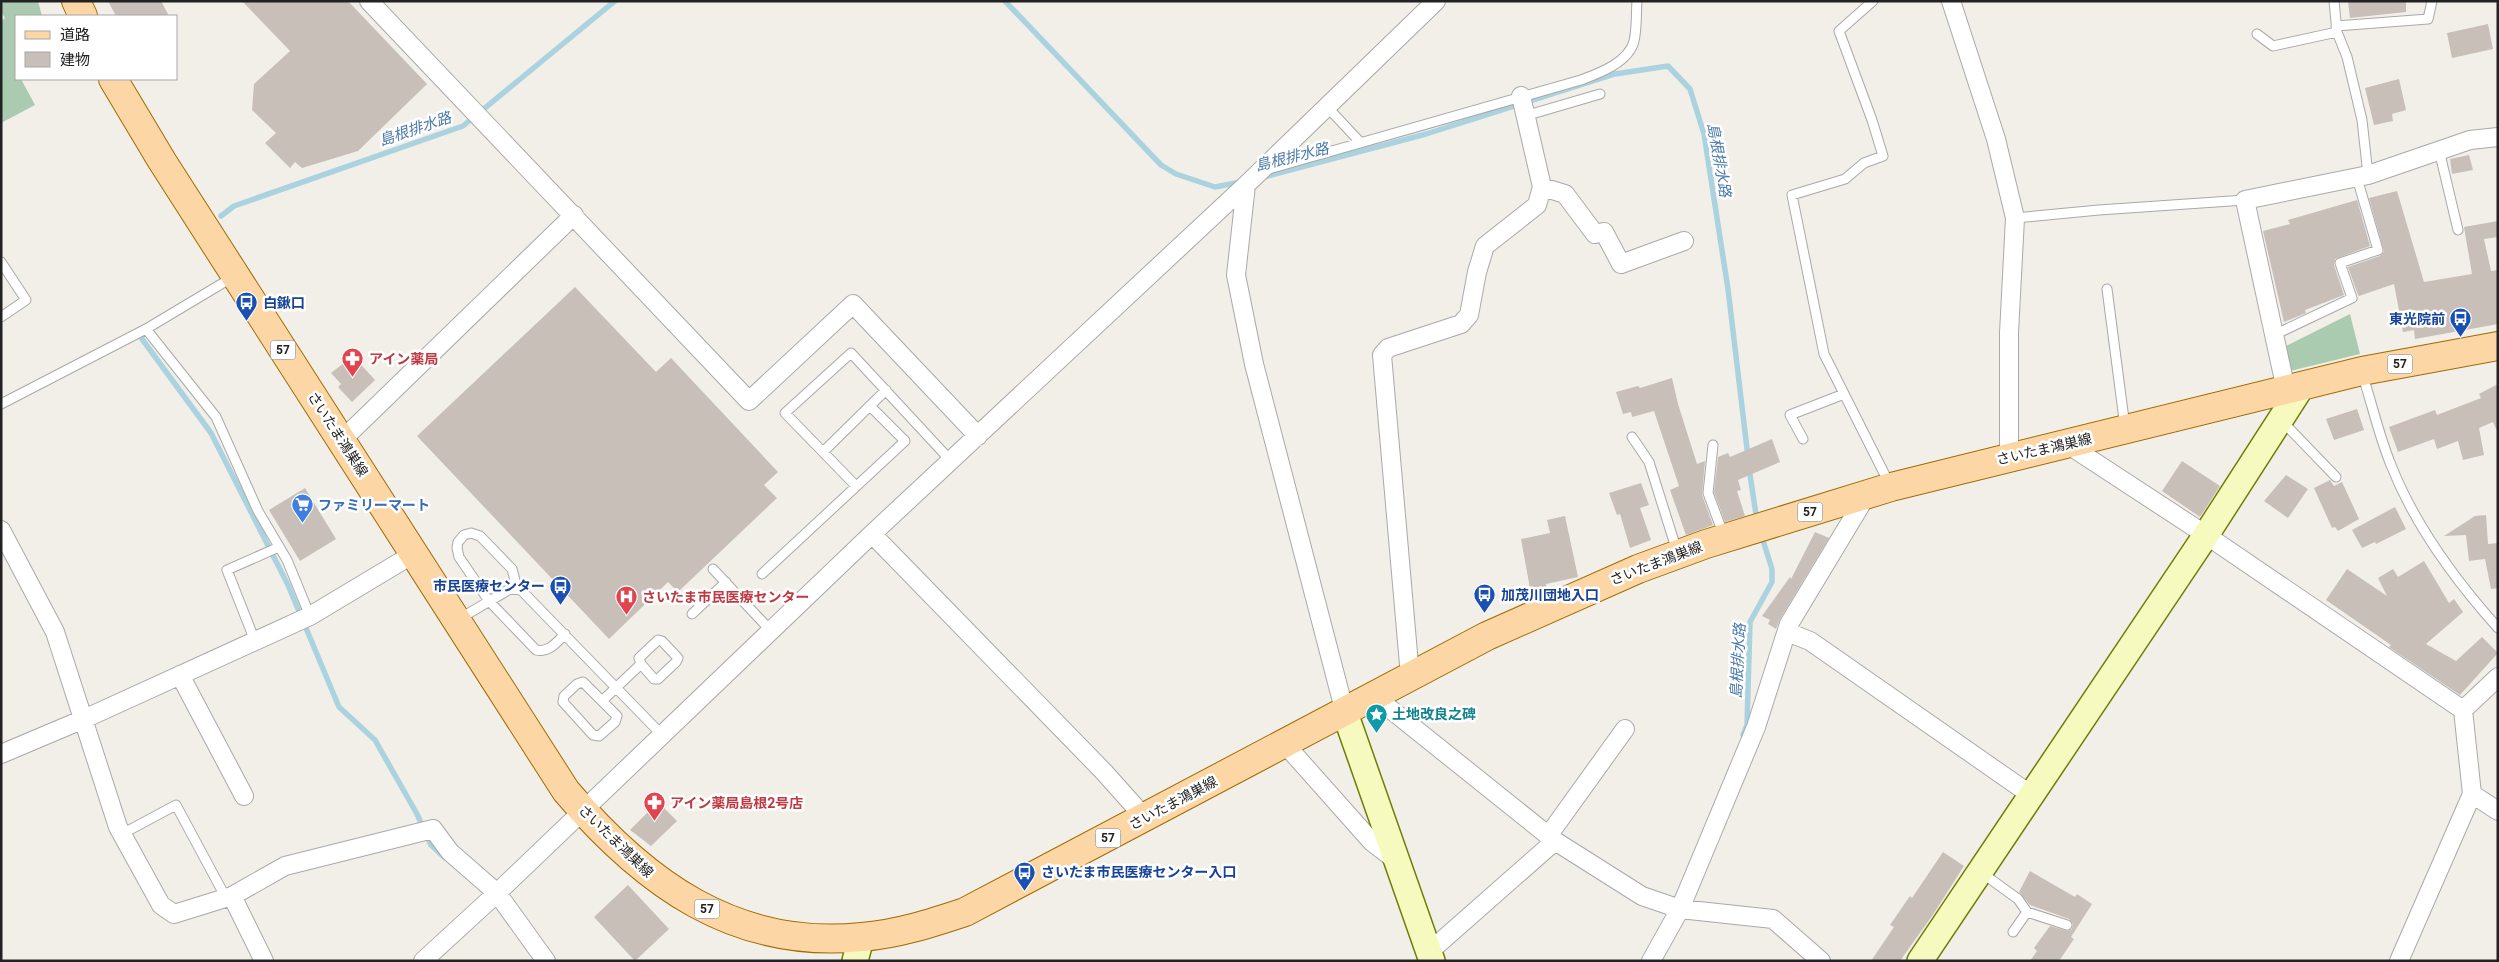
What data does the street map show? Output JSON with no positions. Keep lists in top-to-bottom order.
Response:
{
  "streets": {
    "main road": ["57", "さいたま鴻巣線"]
  },
  "water": ["島根排水路"],
  "places": {
    "bus stop": [
      "白鍬口",
      "東光院前",
      "市民医療センター",
      "加茂川団地入口",
      "さいたま市民医療センター入口"
    ],
    "pharmacy": ["アイン薬局", "アイン薬局島根2号店"],
    "supermarket": ["ファミリーマート"],
    "hospital": ["さいたま市民医療センター"],
    "place": ["土地改良之碑"]
  },
  "legend": ["道路", "建物"]
}
